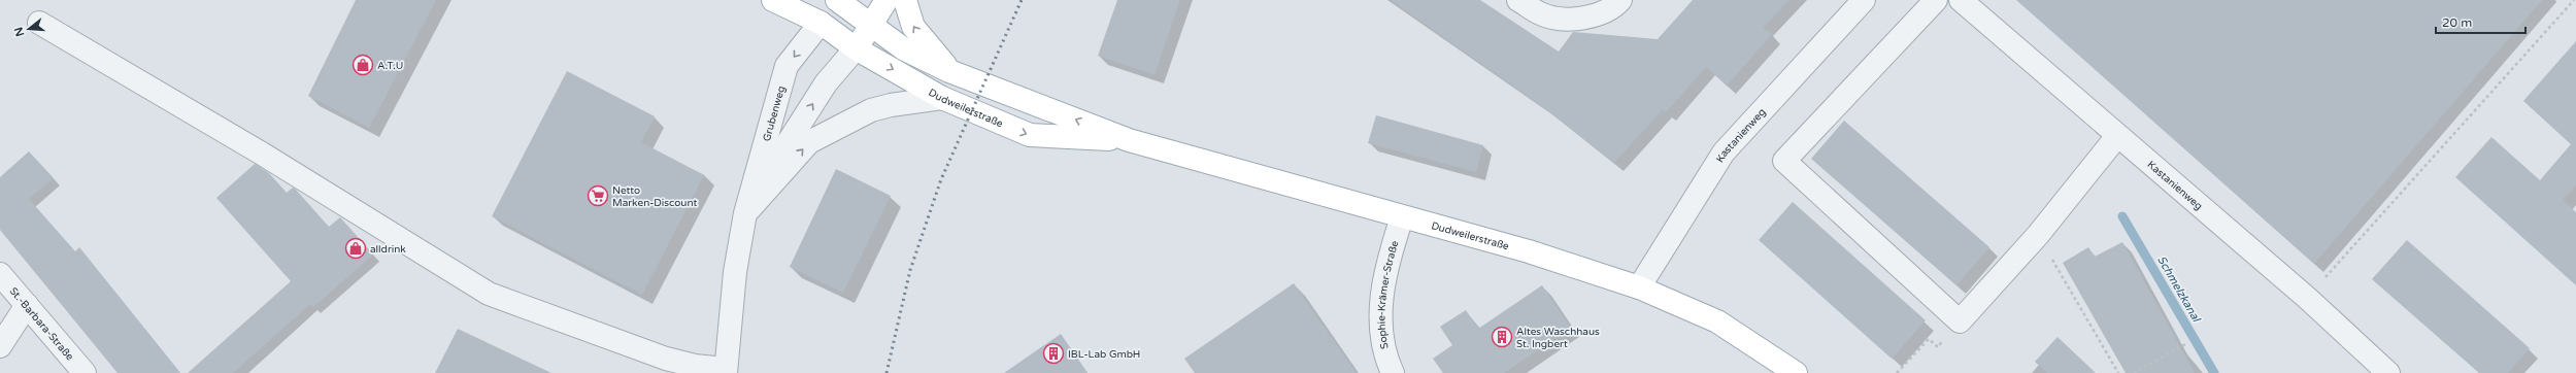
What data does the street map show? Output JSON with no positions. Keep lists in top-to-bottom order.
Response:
{
  "streets": {
    "main road": ["Dudweilerstraße"],
    "street": [
      "Grubenweg",
      "Kastanienweg",
      "Sophie-Krämer-Straße",
      "St.-Barbara-Straße"
    ]
  },
  "crossings": [
    ["Dudweilerstraße", "Grubenweg"],
    ["Dudweilerstraße", "Kastanienweg"],
    ["Dudweilerstraße", "Sophie-Krämer-Straße"]
  ],
  "water": ["Schmelzkanal"],
  "places": {
    "shop": ["A.T.U", "alldrink"],
    "supermarket": ["Netto Marken-Discount"],
    "building": ["Altes Waschhaus St. Ingbert", "IBL-Lab GmbH"]
  },
  "scale_bar": "20 m",
  "north": "left"
}
